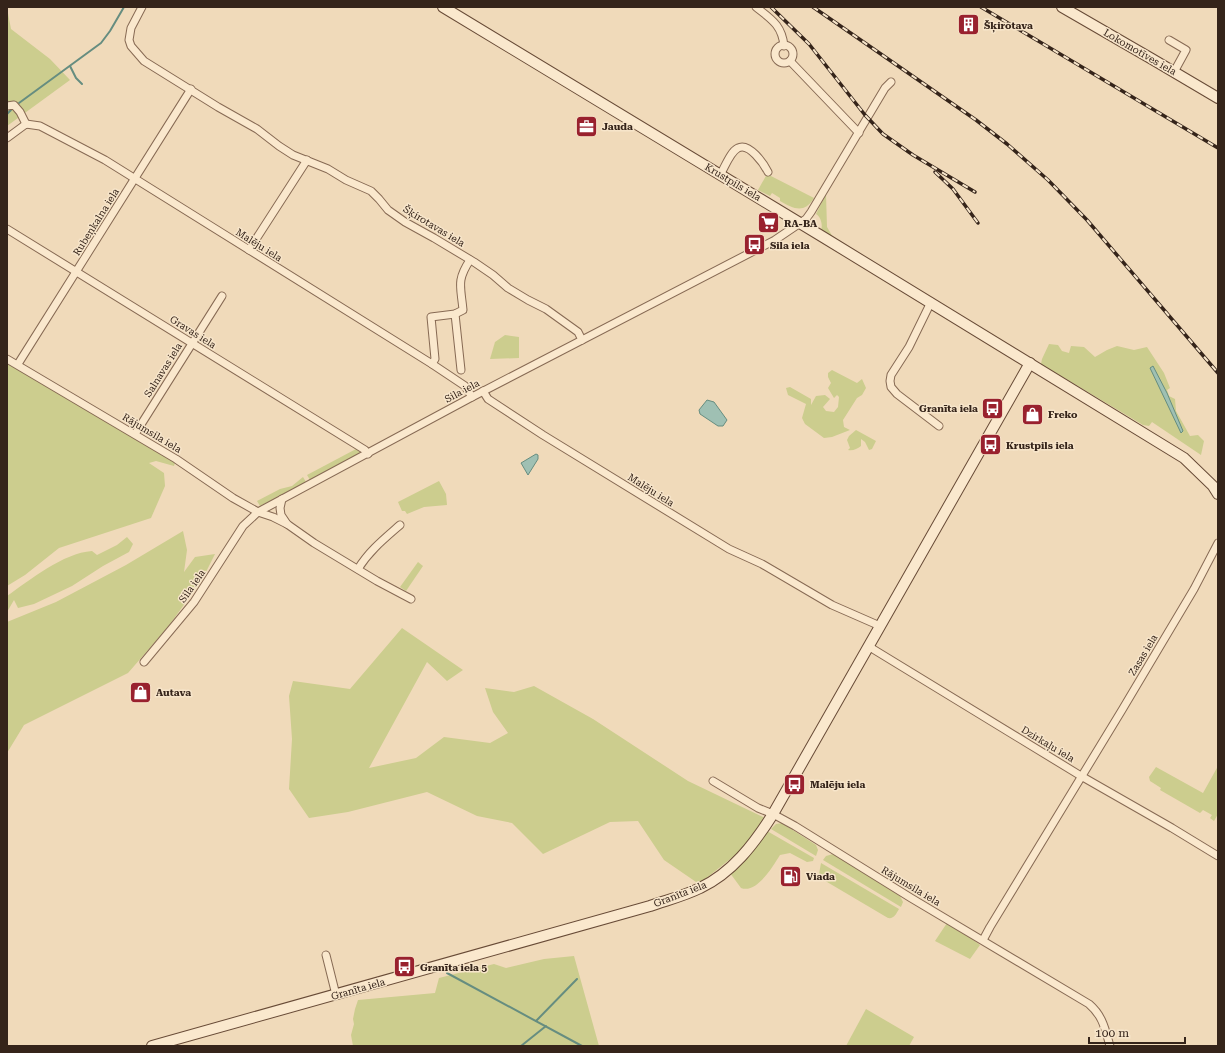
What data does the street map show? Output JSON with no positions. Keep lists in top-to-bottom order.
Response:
{
  "streets": {
    "main road": ["Lokomotīves iela", "Krustpils iela", "Granīta iela"],
    "street": [
      "Rubeņkalna iela",
      "Šķirotavas iela",
      "Malēju iela",
      "Gravas iela",
      "Salnavas iela",
      "Sila iela",
      "Rājumsila iela",
      "Zasas iela",
      "Dzirkaļu iela"
    ]
  },
  "crossings": [
    ["Krustpils iela", "Sila iela"],
    ["Krustpils iela", "Granīta iela"],
    ["Rubeņkalna iela", "Šķirotavas iela"],
    ["Rubeņkalna iela", "Malēju iela"],
    ["Rubeņkalna iela", "Gravas iela"],
    ["Rubeņkalna iela", "Rājumsila iela"],
    ["Šķirotavas iela", "Sila iela"],
    ["Malēju iela", "Sila iela"],
    ["Malēju iela", "Granīta iela"],
    ["Gravas iela", "Salnavas iela"],
    ["Gravas iela", "Sila iela"],
    ["Salnavas iela", "Rājumsila iela"],
    ["Sila iela", "Rājumsila iela"],
    ["Rājumsila iela", "Zasas iela"],
    ["Rājumsila iela", "Granīta iela"],
    ["Zasas iela", "Dzirkaļu iela"],
    ["Dzirkaļu iela", "Granīta iela"]
  ],
  "places": {
    "building": ["Šķirotava"],
    "office": ["Jauda"],
    "supermarket": ["RA-BA"],
    "bus stop": [
      "Sila iela",
      "Granīta iela",
      "Krustpils iela",
      "Malēju iela",
      "Granīta iela 5"
    ],
    "shop": ["Freko", "Autava"],
    "fuel station": ["Viada"]
  },
  "scale_bar": "100 m"
}
